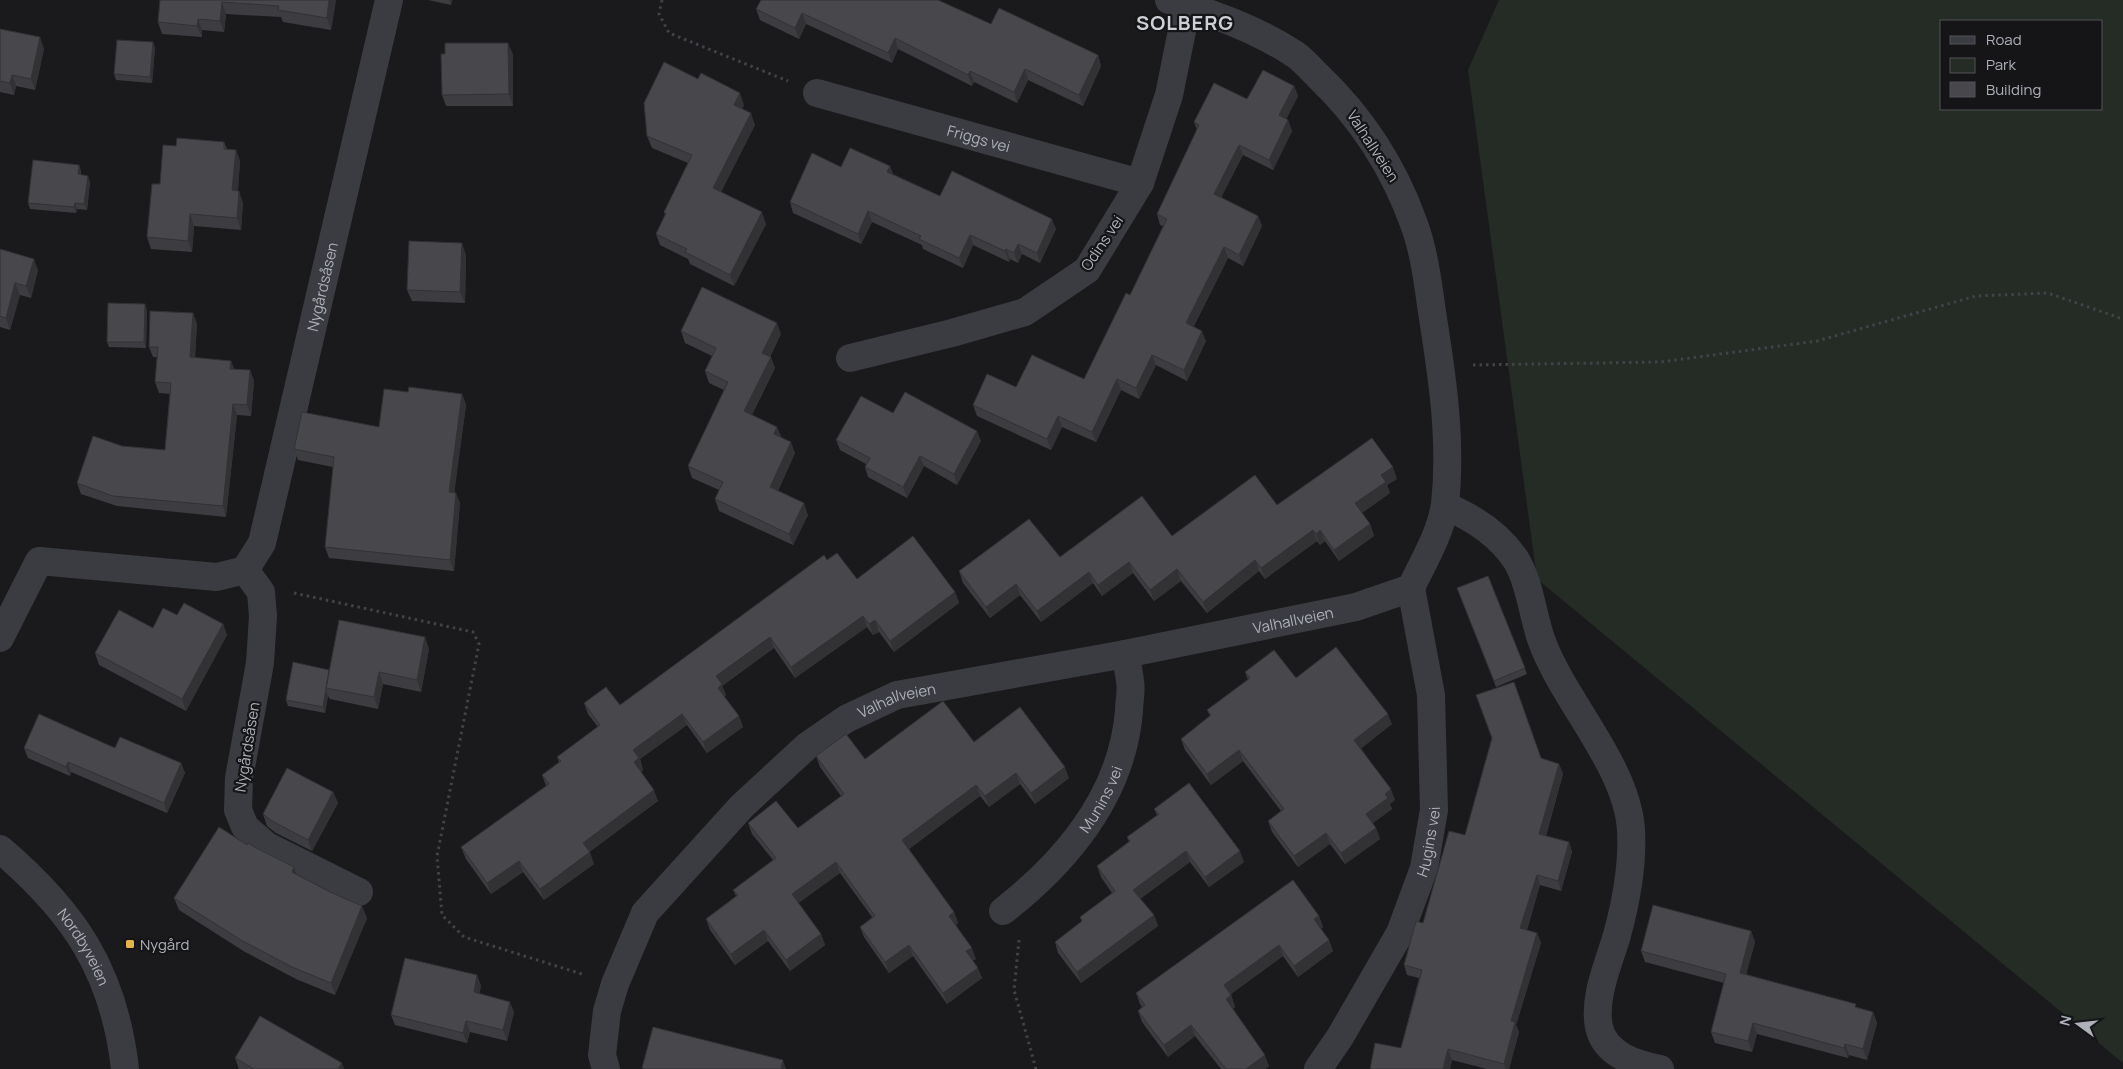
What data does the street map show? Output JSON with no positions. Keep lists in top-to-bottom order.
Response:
{
  "streets": {
    "street": [
      "Friggs vei",
      "Valhallveien",
      "Odins vei",
      "Nygårdsåsen",
      "Munins vei",
      "Hugins vei",
      "Nordbyveien"
    ]
  },
  "crossings": [
    ["Friggs vei", "Odins vei"],
    ["Valhallveien", "Odins vei"],
    ["Valhallveien", "Munins vei"],
    ["Valhallveien", "Hugins vei"]
  ],
  "districts": ["SOLBERG"],
  "places": {
    "transit": ["Nygård"]
  },
  "legend": ["Road", "Park", "Building"],
  "north": "left"
}
